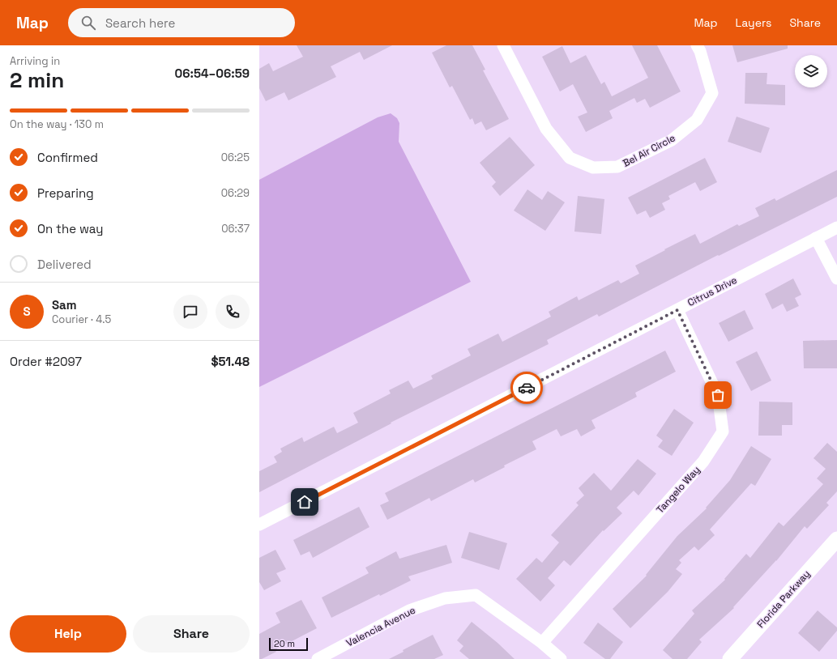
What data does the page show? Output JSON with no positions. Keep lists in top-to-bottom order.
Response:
{
  "streets": {
    "street": [
      "Bel Air Circle",
      "Citrus Drive",
      "Tangelo Way",
      "Florida Parkway",
      "Valencia Avenue"
    ]
  },
  "crossings": [
    ["Citrus Drive", "Tangelo Way"],
    ["Tangelo Way", "Valencia Avenue"]
  ],
  "scale_bar": "20 m",
  "page": {
    "header": "Map",
    "search": "Search here",
    "nav": ["Map", "Layers", "Share"],
    "heading": ["2 min", "Arriving in", "06:54–06:59"],
    "panel": [
      "Sam",
      "Courier · 4.5",
      "Order #2097",
      "$51.48"
    ],
    "bar": "On the way · 130 m",
    "list": [
      ["Confirmed", "06:25"],
      ["Preparing", "06:29"],
      ["On the way", "06:37"],
      "Delivered"
    ],
    "round": "S",
    "buttons": ["Help", "Share"],
    "scale": "20 m"
  }
}
